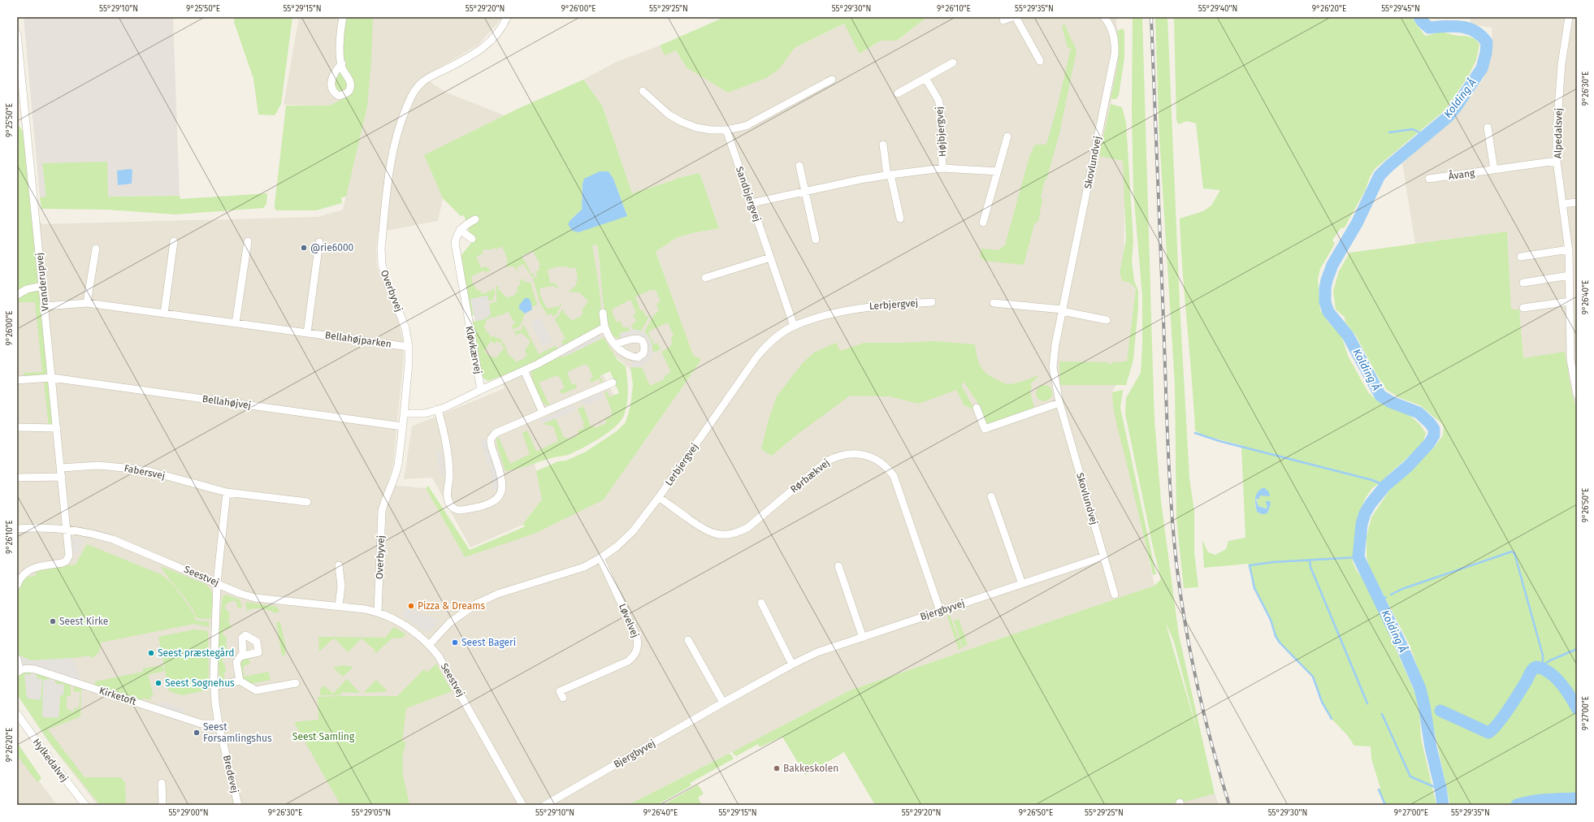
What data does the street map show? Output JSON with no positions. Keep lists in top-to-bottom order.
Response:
{
  "streets": {
    "street": [
      "Højbjergvej",
      "Alpedalsvej",
      "Skovlundvej",
      "Åvang",
      "Sandbjergvej",
      "Vranderupvej",
      "Overbyvej",
      "Lerbjergvej",
      "Bellahøjparken",
      "Kløvkærvej",
      "Bellahøjvej",
      "Fabersvej",
      "Rørbækvej",
      "Seestvej",
      "Bjergbyvej",
      "Løvelvej",
      "Kirketoft",
      "Hylkedalvej",
      "Bredevej"
    ]
  },
  "crossings": [
    ["Højbjergvej", "Sandbjergvej"],
    ["Alpedalsvej", "Åvang"],
    ["Skovlundvej", "Bjergbyvej"],
    ["Sandbjergvej", "Lerbjergvej"],
    ["Vranderupvej", "Bellahøjparken"],
    ["Vranderupvej", "Bellahøjvej"],
    ["Vranderupvej", "Fabersvej"],
    ["Vranderupvej", "Seestvej"],
    ["Overbyvej", "Bellahøjparken"],
    ["Overbyvej", "Bellahøjvej"],
    ["Overbyvej", "Seestvej"],
    ["Lerbjergvej", "Rørbækvej"],
    ["Lerbjergvej", "Seestvej"],
    ["Lerbjergvej", "Løvelvej"],
    ["Rørbækvej", "Bjergbyvej"],
    ["Seestvej", "Bredevej"],
    ["Kirketoft", "Bredevej"]
  ],
  "water": ["Kolding Å"],
  "parks": ["Seest Samling"],
  "places": [
    "@rie6000",
    "Pizza & Dreams",
    "Seest Kirke",
    "Seest Bageri",
    "Seest præstegård",
    "Seest Sognehus",
    "Seest Forsamlingshus",
    "Bakkeskolen"
  ],
  "coordinates": [
    "55°29'10\"N",
    "9°25'50\"E",
    "55°29'15\"N",
    "55°29'20\"N",
    "9°26'00\"E",
    "55°29'25\"N",
    "55°29'30\"N",
    "9°26'10\"E",
    "55°29'35\"N",
    "55°29'40\"N",
    "9°26'20\"E",
    "55°29'45\"N",
    "9°26'30\"E",
    "9°26'40\"E",
    "9°26'50\"E",
    "9°27'00\"E",
    "55°29'00\"N",
    "55°29'05\"N"
  ]
}
